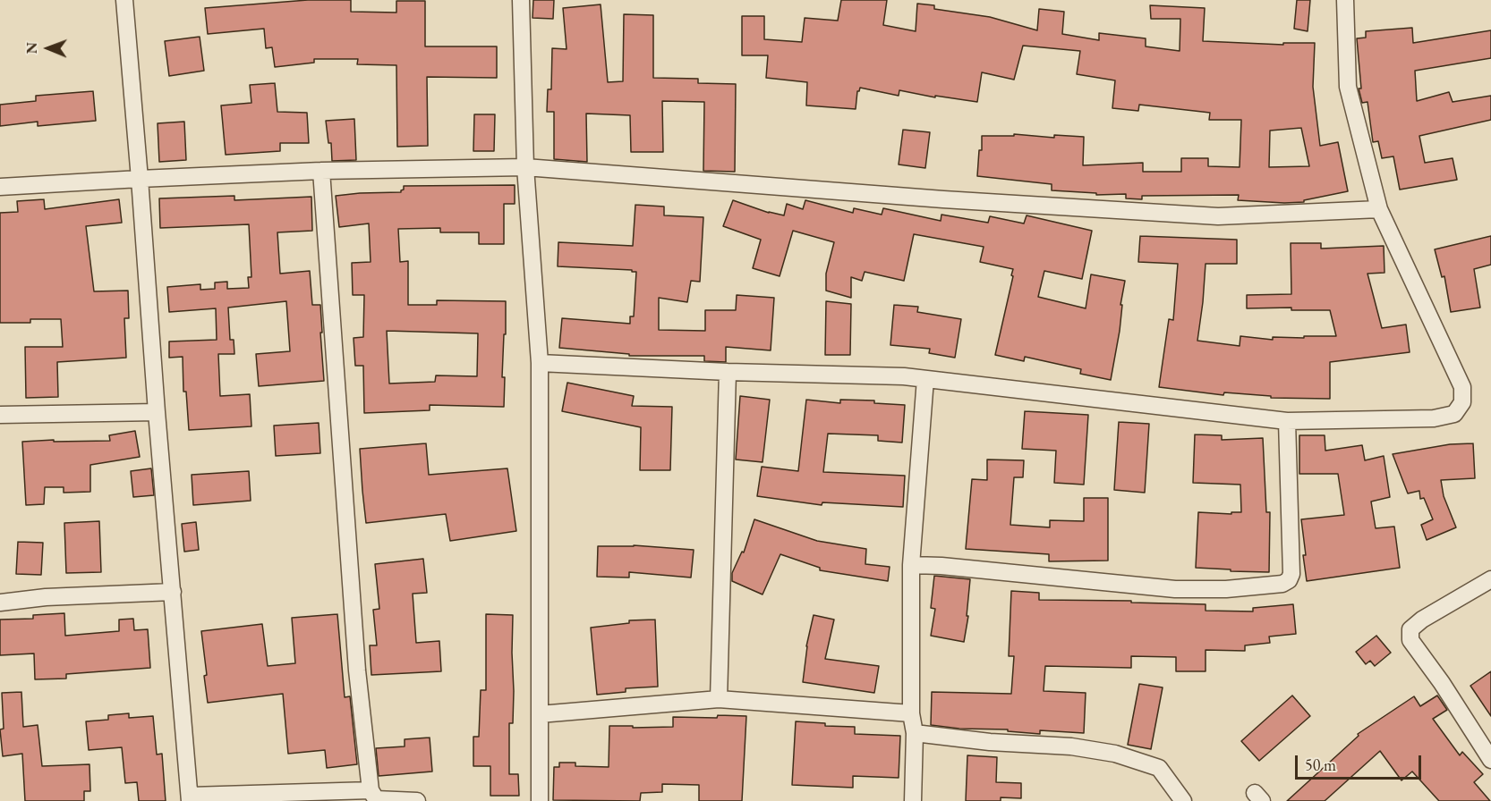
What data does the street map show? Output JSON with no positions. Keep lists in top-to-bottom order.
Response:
{
  "scale_bar": "50 m",
  "north": "left"
}
